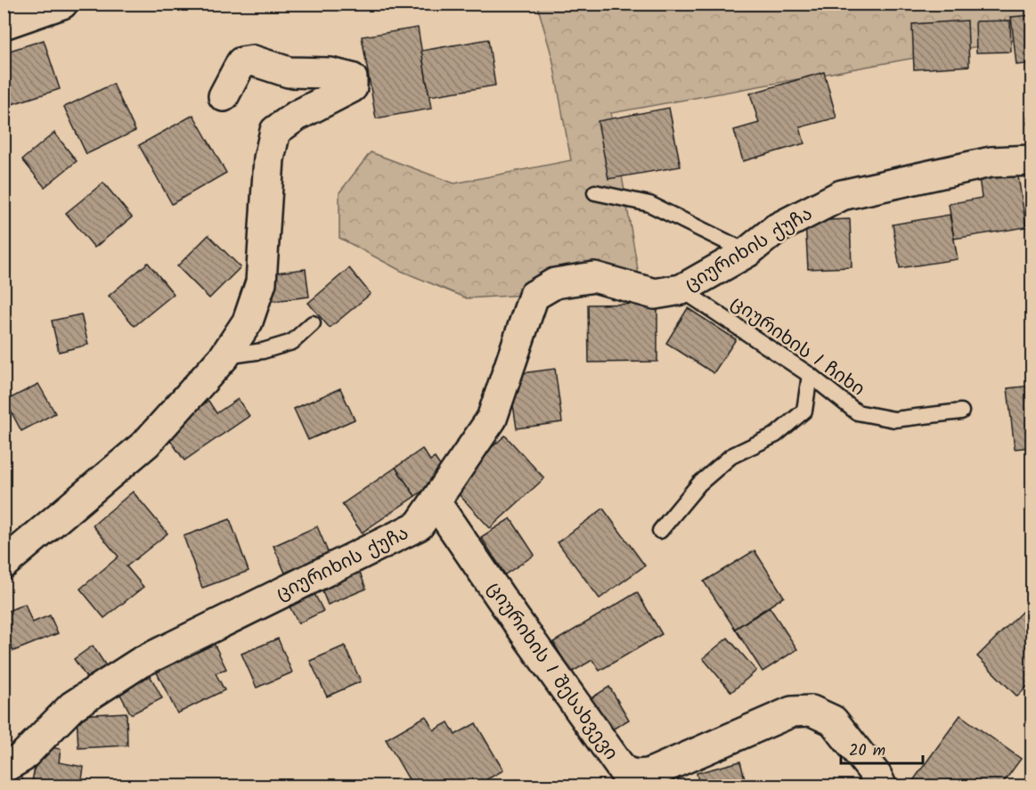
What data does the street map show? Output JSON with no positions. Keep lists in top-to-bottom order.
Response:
{
  "streets": {
    "street": ["ციურიხის ქუჩა", "ციურიხის I შესახვევი"],
    "lane": ["ციურიხის I ჩიხი"]
  },
  "crossings": [
    ["ციურიხის ქუჩა", "ციურიხის I ჩიხი"],
    ["ციურიხის ქუჩა", "ციურიხის I შესახვევი"]
  ],
  "scale_bar": "20 m"
}
